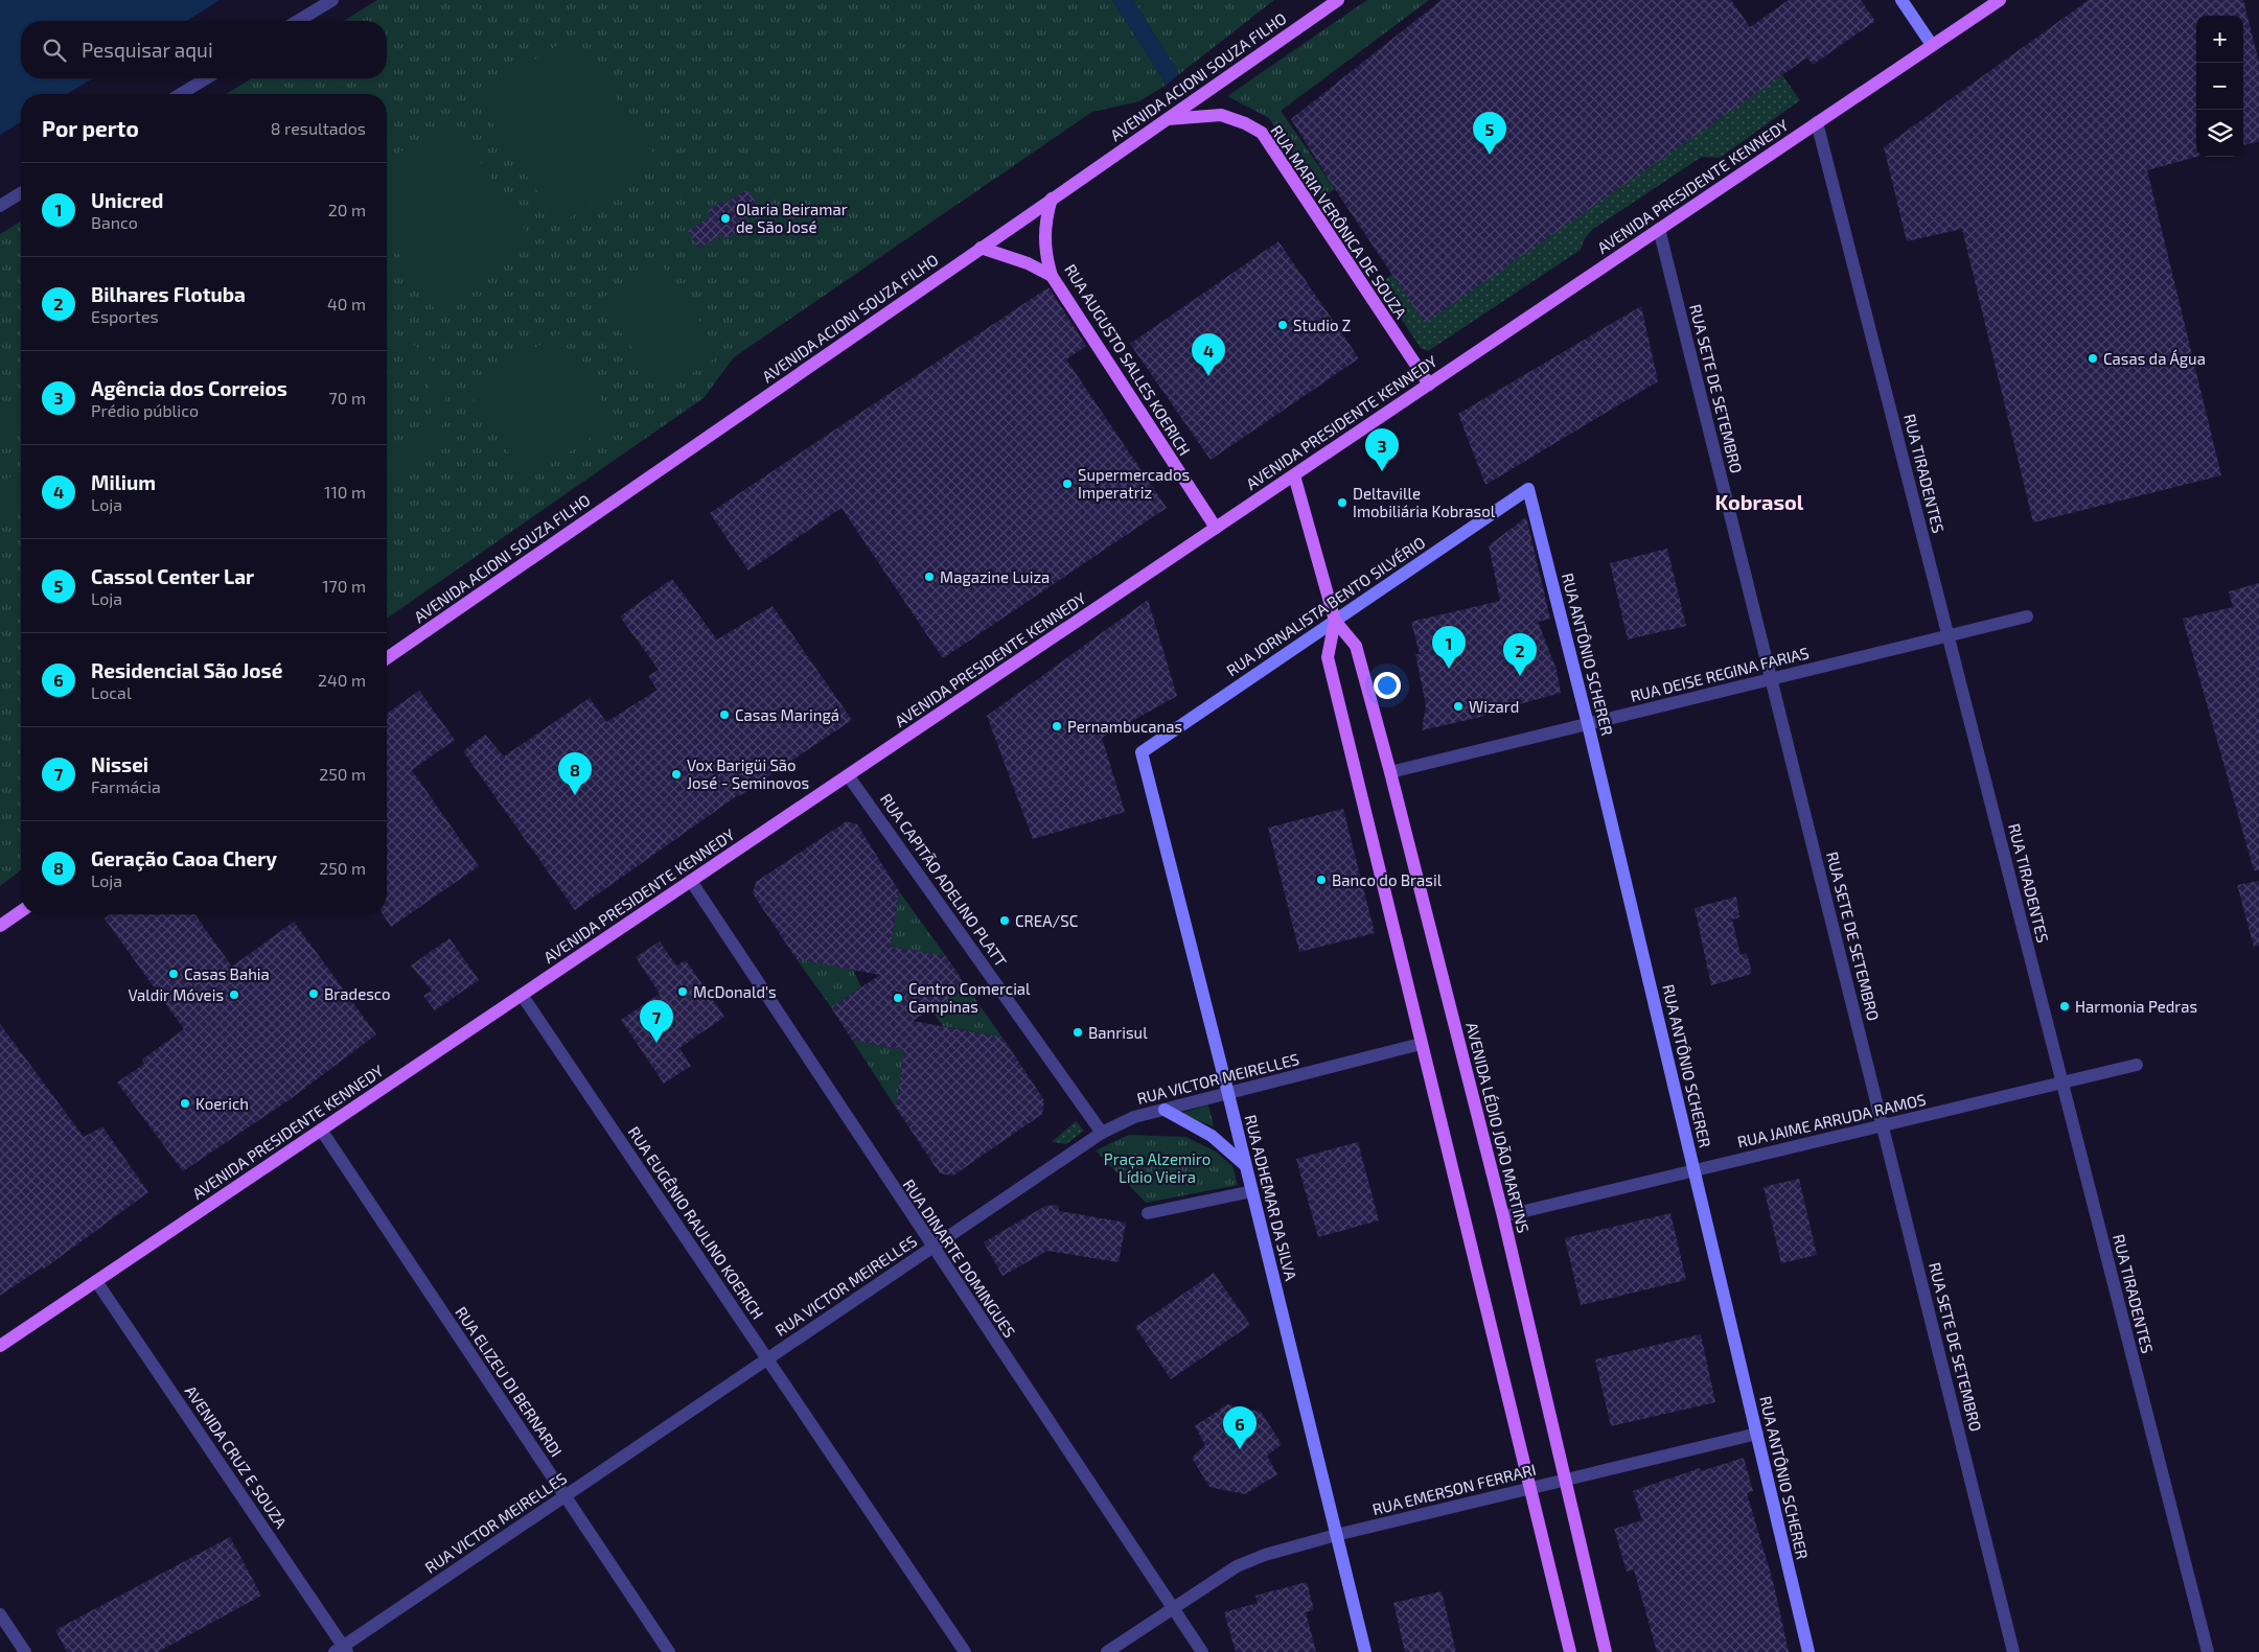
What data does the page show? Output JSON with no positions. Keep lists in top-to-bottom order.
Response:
{
  "streets": {
    "main road": [
      "AVENIDA ACIONI SOUZA FILHO",
      "AVENIDA PRESIDENTE KENNEDY",
      "RUA MARIA VERÔNICA DE SOUZA",
      "RUA AUGUSTO SALLES KOERICH",
      "AVENIDA LÉDIO JOÃO MARTINS"
    ],
    "street": [
      "RUA SETE DE SETEMBRO",
      "RUA TIRADENTES",
      "RUA JORNALISTA BENTO SILVÉRIO",
      "RUA ANTÔNIO SCHERER",
      "RUA DEISE REGINA FARIAS",
      "RUA CAPITÃO ADELINO PLATT",
      "RUA VICTOR MEIRELLES",
      "RUA JAIME ARRUDA RAMOS",
      "RUA ADHEMAR DA SILVA",
      "RUA EUGÊNIO RAULINO KOERICH",
      "RUA DINARTE DOMINGUES",
      "RUA ELIZEU DI BERNARDI",
      "AVENIDA CRUZ E SOUZA",
      "RUA EMERSON FERRARI"
    ]
  },
  "crossings": [
    ["AVENIDA ACIONI SOUZA FILHO", "RUA MARIA VERÔNICA DE SOUZA"],
    ["AVENIDA ACIONI SOUZA FILHO", "RUA AUGUSTO SALLES KOERICH"],
    ["AVENIDA PRESIDENTE KENNEDY", "RUA MARIA VERÔNICA DE SOUZA"],
    ["AVENIDA PRESIDENTE KENNEDY", "RUA AUGUSTO SALLES KOERICH"],
    ["AVENIDA PRESIDENTE KENNEDY", "RUA SETE DE SETEMBRO"],
    ["AVENIDA PRESIDENTE KENNEDY", "RUA TIRADENTES"],
    ["AVENIDA PRESIDENTE KENNEDY", "RUA CAPITÃO ADELINO PLATT"],
    ["AVENIDA PRESIDENTE KENNEDY", "AVENIDA LÉDIO JOÃO MARTINS"],
    ["AVENIDA PRESIDENTE KENNEDY", "RUA EUGÊNIO RAULINO KOERICH"],
    ["AVENIDA PRESIDENTE KENNEDY", "RUA DINARTE DOMINGUES"],
    ["AVENIDA PRESIDENTE KENNEDY", "RUA ELIZEU DI BERNARDI"],
    ["AVENIDA PRESIDENTE KENNEDY", "AVENIDA CRUZ E SOUZA"],
    ["RUA SETE DE SETEMBRO", "RUA DEISE REGINA FARIAS"],
    ["RUA SETE DE SETEMBRO", "RUA JAIME ARRUDA RAMOS"],
    ["RUA TIRADENTES", "RUA DEISE REGINA FARIAS"],
    ["RUA TIRADENTES", "RUA JAIME ARRUDA RAMOS"],
    ["RUA JORNALISTA BENTO SILVÉRIO", "RUA ANTÔNIO SCHERER"],
    ["RUA JORNALISTA BENTO SILVÉRIO", "AVENIDA LÉDIO JOÃO MARTINS"],
    ["RUA JORNALISTA BENTO SILVÉRIO", "RUA ADHEMAR DA SILVA"],
    ["RUA ANTÔNIO SCHERER", "RUA DEISE REGINA FARIAS"],
    ["RUA ANTÔNIO SCHERER", "RUA JAIME ARRUDA RAMOS"],
    ["RUA ANTÔNIO SCHERER", "RUA EMERSON FERRARI"],
    ["RUA DEISE REGINA FARIAS", "AVENIDA LÉDIO JOÃO MARTINS"],
    ["RUA CAPITÃO ADELINO PLATT", "RUA VICTOR MEIRELLES"],
    ["RUA VICTOR MEIRELLES", "AVENIDA LÉDIO JOÃO MARTINS"],
    ["RUA VICTOR MEIRELLES", "RUA ADHEMAR DA SILVA"],
    ["RUA VICTOR MEIRELLES", "RUA EUGÊNIO RAULINO KOERICH"],
    ["RUA VICTOR MEIRELLES", "RUA DINARTE DOMINGUES"],
    ["RUA VICTOR MEIRELLES", "RUA ELIZEU DI BERNARDI"],
    ["RUA VICTOR MEIRELLES", "AVENIDA CRUZ E SOUZA"],
    ["RUA JAIME ARRUDA RAMOS", "AVENIDA LÉDIO JOÃO MARTINS"],
    ["AVENIDA LÉDIO JOÃO MARTINS", "RUA EMERSON FERRARI"],
    ["RUA ADHEMAR DA SILVA", "RUA EMERSON FERRARI"],
    ["RUA DINARTE DOMINGUES", "RUA EMERSON FERRARI"]
  ],
  "districts": ["Kobrasol"],
  "parks": ["Praça Alzemiro Lídio Vieira"],
  "places": [
    "Olaria Beiramar de São José",
    "Studio Z",
    "Casas da Água",
    "Supermercados Imperatriz",
    "Deltaville Imobiliária Kobrasol",
    "Magazine Luiza",
    "Wizard",
    "Casas Maringá",
    "Pernambucanas",
    "Vox Barigüi São José - Seminovos",
    "Banco do Brasil",
    "CREA/SC",
    "Casas Bahia",
    "McDonald's",
    "Bradesco",
    "Valdir Móveis",
    "Centro Comercial Campinas",
    "Harmonia Pedras",
    "Banrisul",
    "Koerich"
  ],
  "page": {
    "map_buttons": ["+", "−"],
    "search": "Pesquisar aqui",
    "heading": ["Por perto", "8 resultados"],
    "pins": [
      "5",
      "4",
      "3",
      "1",
      "2",
      "8",
      "7",
      "6"
    ],
    "list": [
      {
        "mark": "1",
        "name": "Unicred",
        "note": "Banco",
        "value": "20 m"
      },
      {
        "mark": "2",
        "name": "Bilhares Flotuba",
        "note": "Esportes",
        "value": "40 m"
      },
      {
        "mark": "3",
        "name": "Agência dos Correios",
        "note": "Prédio público",
        "value": "70 m"
      },
      {
        "mark": "4",
        "name": "Milium",
        "note": "Loja",
        "value": "110 m"
      },
      {
        "mark": "5",
        "name": "Cassol Center Lar",
        "note": "Loja",
        "value": "170 m"
      },
      {
        "mark": "6",
        "name": "Residencial São José",
        "note": "Local",
        "value": "240 m"
      },
      {
        "mark": "7",
        "name": "Nissei",
        "note": "Farmácia",
        "value": "250 m"
      },
      {
        "mark": "8",
        "name": "Geração Caoa Chery",
        "note": "Loja",
        "value": "250 m"
      }
    ]
  }
}
